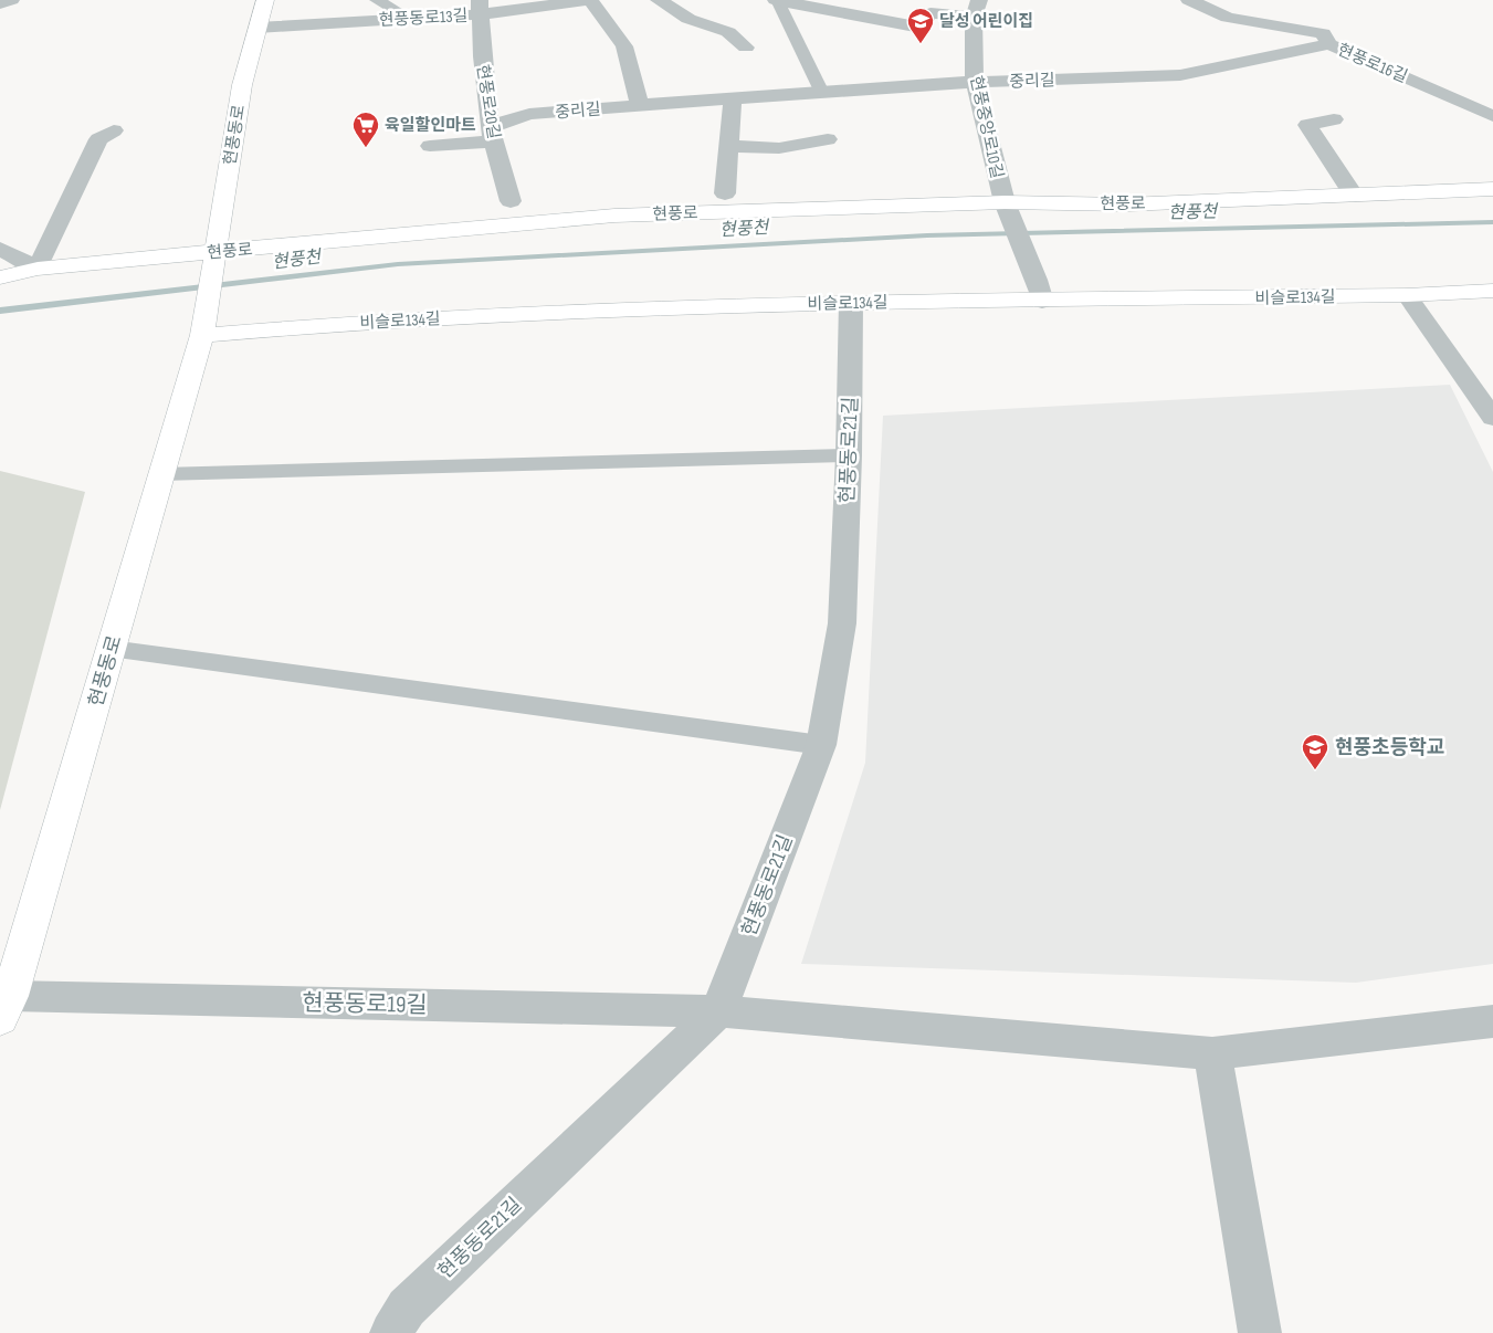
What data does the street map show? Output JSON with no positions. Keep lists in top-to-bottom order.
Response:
{
  "streets": {
    "street": [
      "현풍동로13길",
      "현풍로16길",
      "중리길",
      "현풍로20길",
      "현풍중앙로10길",
      "현풍동로",
      "현풍로",
      "비슬로134길",
      "현풍동로21길",
      "현풍동로19길"
    ]
  },
  "crossings": [
    ["현풍동로13길", "중리길"],
    ["현풍동로13길", "현풍로20길"],
    ["현풍동로13길", "현풍동로"],
    ["현풍로16길", "중리길"],
    ["중리길", "현풍로20길"],
    ["중리길", "현풍중앙로10길"],
    ["현풍중앙로10길", "현풍로"],
    ["현풍중앙로10길", "비슬로134길"],
    ["현풍동로", "현풍로"],
    ["현풍동로", "비슬로134길"],
    ["현풍동로", "현풍동로19길"],
    ["비슬로134길", "현풍동로21길"],
    ["현풍동로21길", "현풍동로19길"]
  ],
  "water": ["현풍천"],
  "places": {
    "school or university": ["달성 어린이집", "현풍초등학교"],
    "supermarket": ["육일할인마트"]
  }
}
